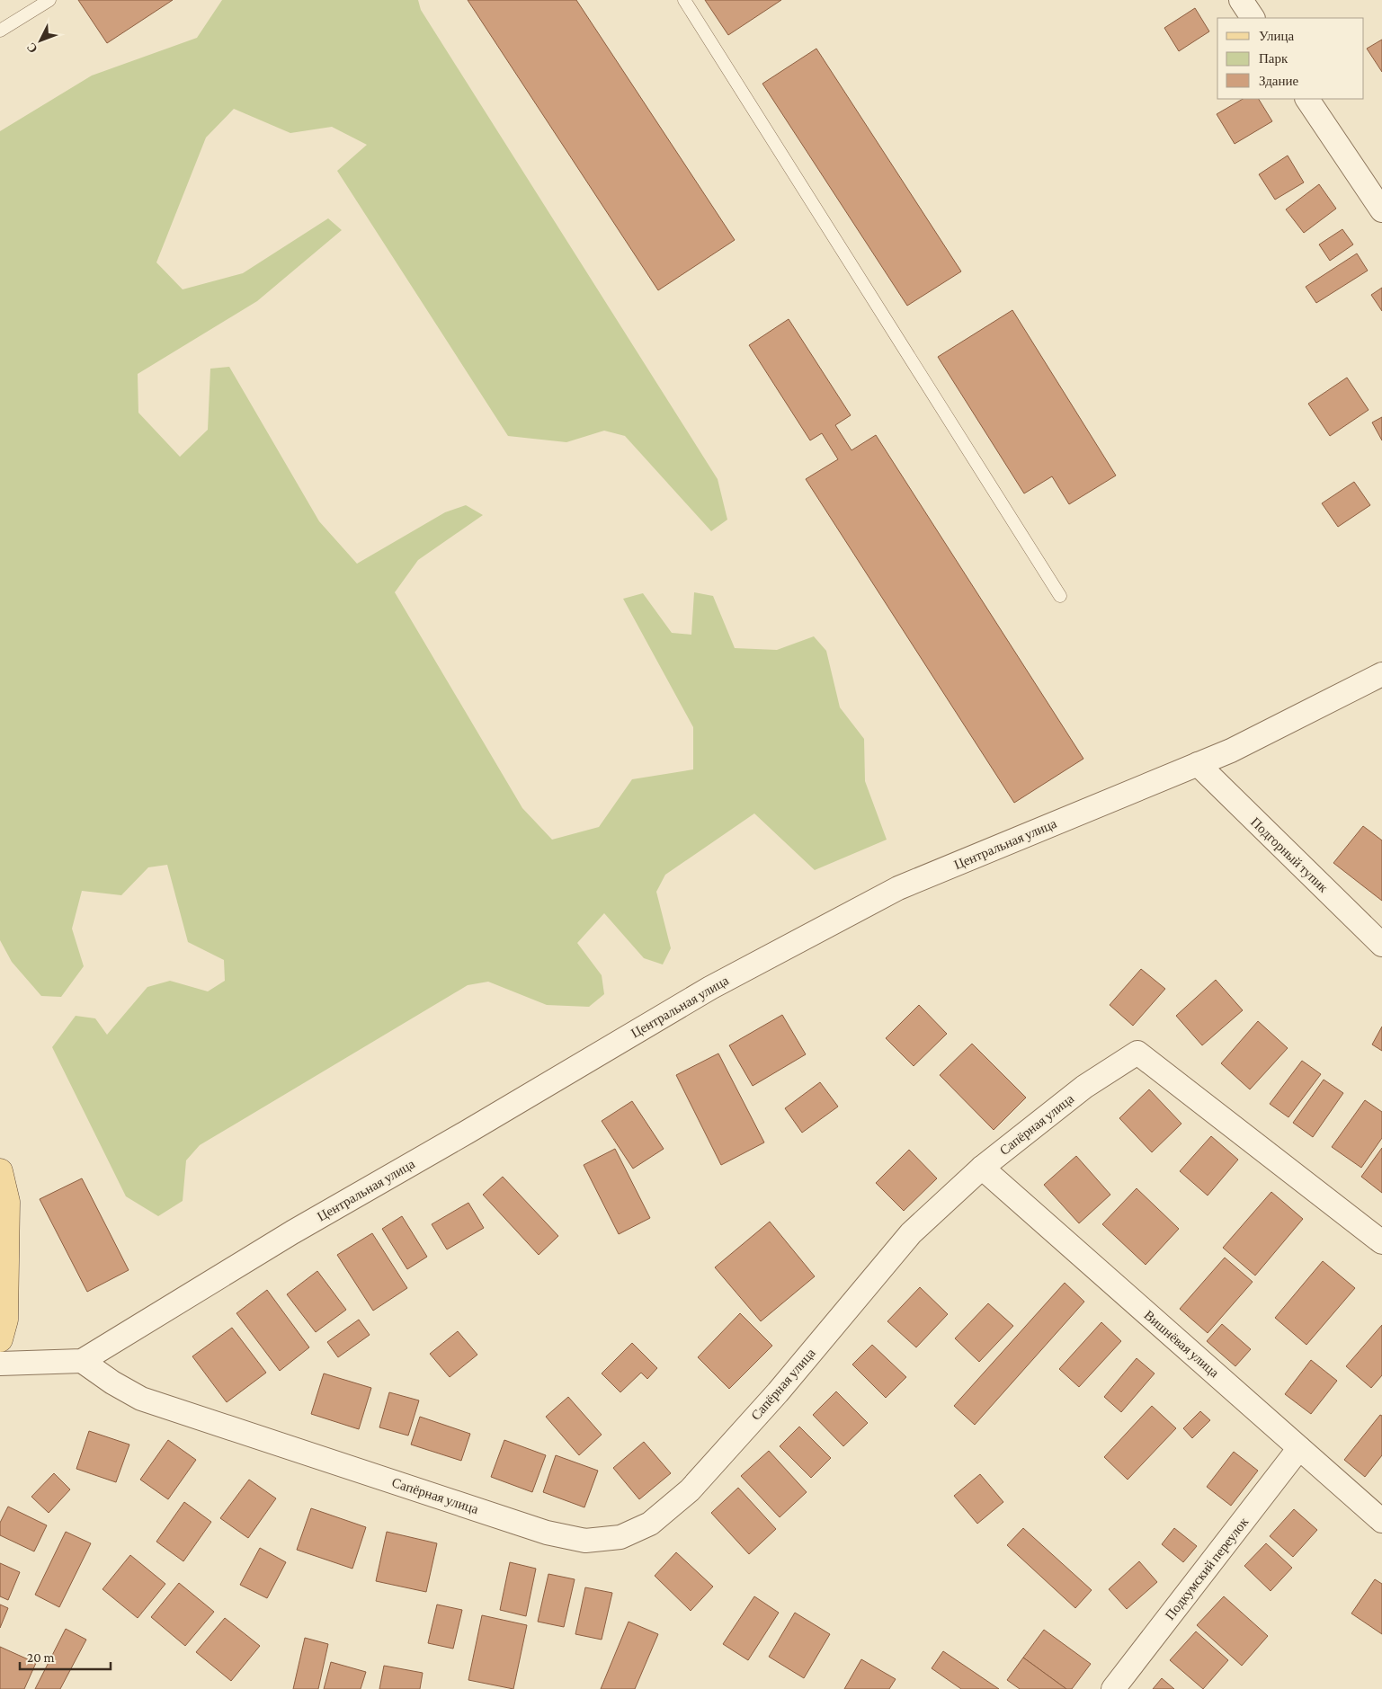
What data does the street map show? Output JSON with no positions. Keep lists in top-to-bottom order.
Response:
{
  "streets": {
    "street": [
      "Центральная улица",
      "Подгорный тупик",
      "Сапёрная улица",
      "Вишнёвая улица",
      "Подкумский переулок"
    ]
  },
  "crossings": [
    ["Центральная улица", "Подгорный тупик"],
    ["Центральная улица", "Сапёрная улица"],
    ["Сапёрная улица", "Вишнёвая улица"],
    ["Вишнёвая улица", "Подкумский переулок"]
  ],
  "legend": ["Улица", "Парк", "Здание"],
  "scale_bar": "20 m",
  "north": "bottom left"
}
